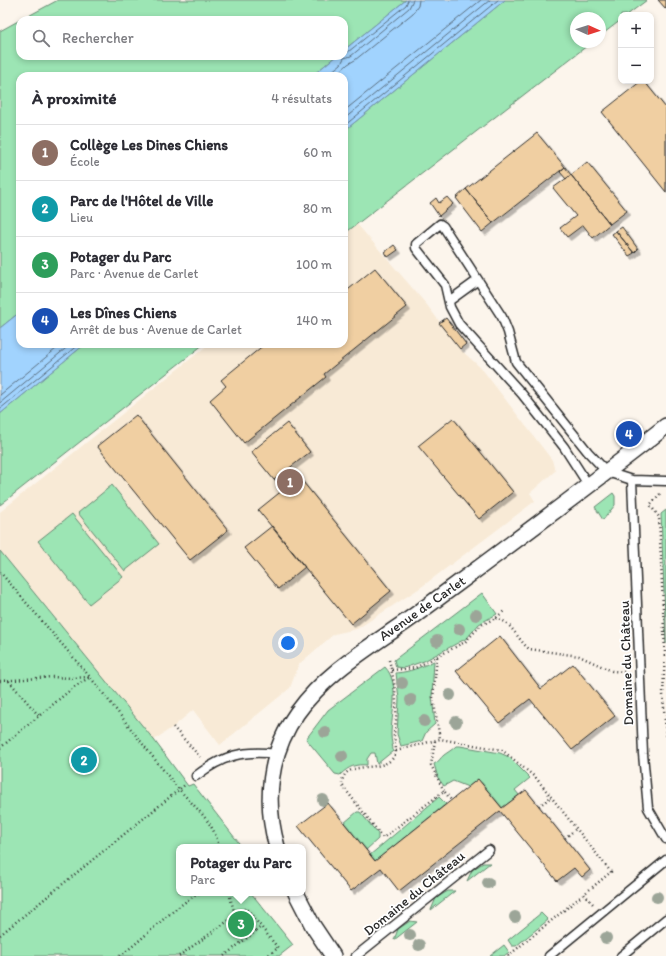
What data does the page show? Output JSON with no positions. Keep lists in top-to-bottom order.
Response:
{
  "streets": {
    "street": ["Avenue de Carlet"],
    "lane": ["Domaine du Château"]
  },
  "north": "right",
  "page": {
    "map_buttons": ["+", "−"],
    "search": "Rechercher",
    "heading": ["À proximité", "4 résultats"],
    "list": [
      {
        "mark": "1",
        "name": "Collège Les Dines Chiens",
        "note": "École",
        "value": "60 m"
      },
      {
        "mark": "2",
        "name": "Parc de l'Hôtel de Ville",
        "note": "Lieu",
        "value": "80 m"
      },
      {
        "mark": "3",
        "name": "Potager du Parc",
        "note": "Parc · Avenue de Carlet",
        "value": "100 m"
      },
      {
        "mark": "4",
        "name": "Les Dînes Chiens",
        "note": "Arrêt de bus · Avenue de Carlet",
        "value": "140 m"
      }
    ],
    "pins": [
      "4",
      "1",
      "2",
      "3"
    ],
    "popup": ["Potager du Parc", "Parc"]
  }
}
